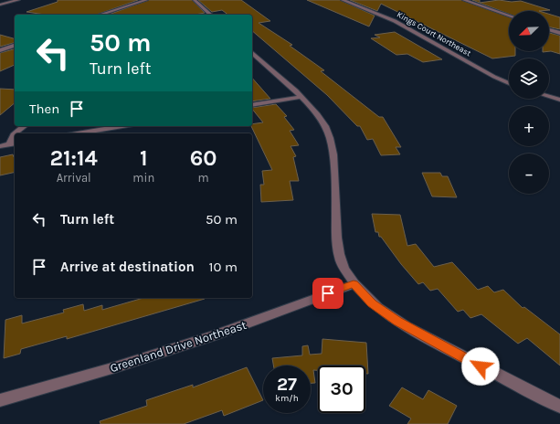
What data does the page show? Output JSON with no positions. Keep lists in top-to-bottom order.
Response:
{
  "streets": {
    "street": ["Kings Court Northeast", "Greenland Drive Northeast"]
  },
  "north": "bottom left",
  "page": {
    "map_buttons": ["+", "−"],
    "turn": ["50 m", "Turn left"],
    "then": "Then",
    "eta": [
      "21:14",
      "Arrival",
      "1",
      "min",
      "60",
      "m"
    ],
    "list": [
      {
        "name": "Turn left",
        "value": "50 m"
      },
      {
        "name": "Arrive at destination",
        "value": "10 m"
      }
    ],
    "speed": "27 km/h",
    "limit": "30"
  }
}
